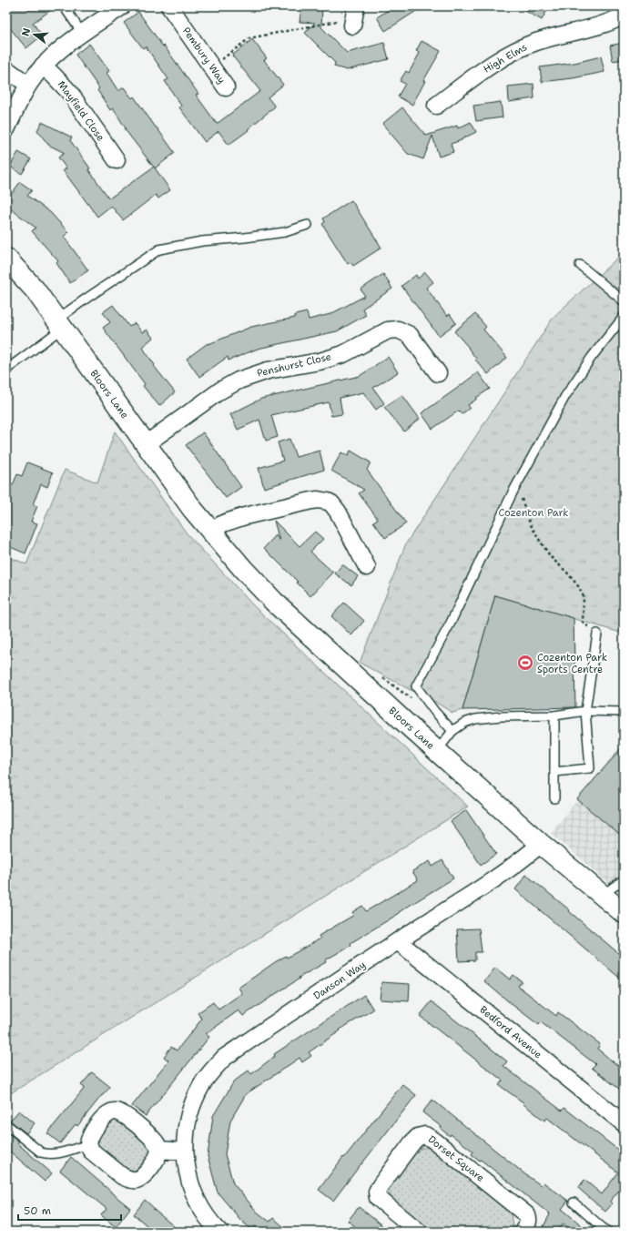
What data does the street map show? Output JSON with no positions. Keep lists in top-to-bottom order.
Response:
{
  "streets": {
    "street": [
      "Pembury Way",
      "High Elms",
      "Mayfield Close",
      "Penshurst Close",
      "Bloors Lane",
      "Danson Way",
      "Bedford Avenue",
      "Dorset Square"
    ]
  },
  "crossings": [
    ["Penshurst Close", "Bloors Lane"],
    ["Bloors Lane", "Danson Way"],
    ["Danson Way", "Bedford Avenue"]
  ],
  "parks": ["Cozenton Park"],
  "places": {
    "sports": ["Cozenton Park Sports Centre"]
  },
  "scale_bar": "50 m",
  "north": "left"
}
